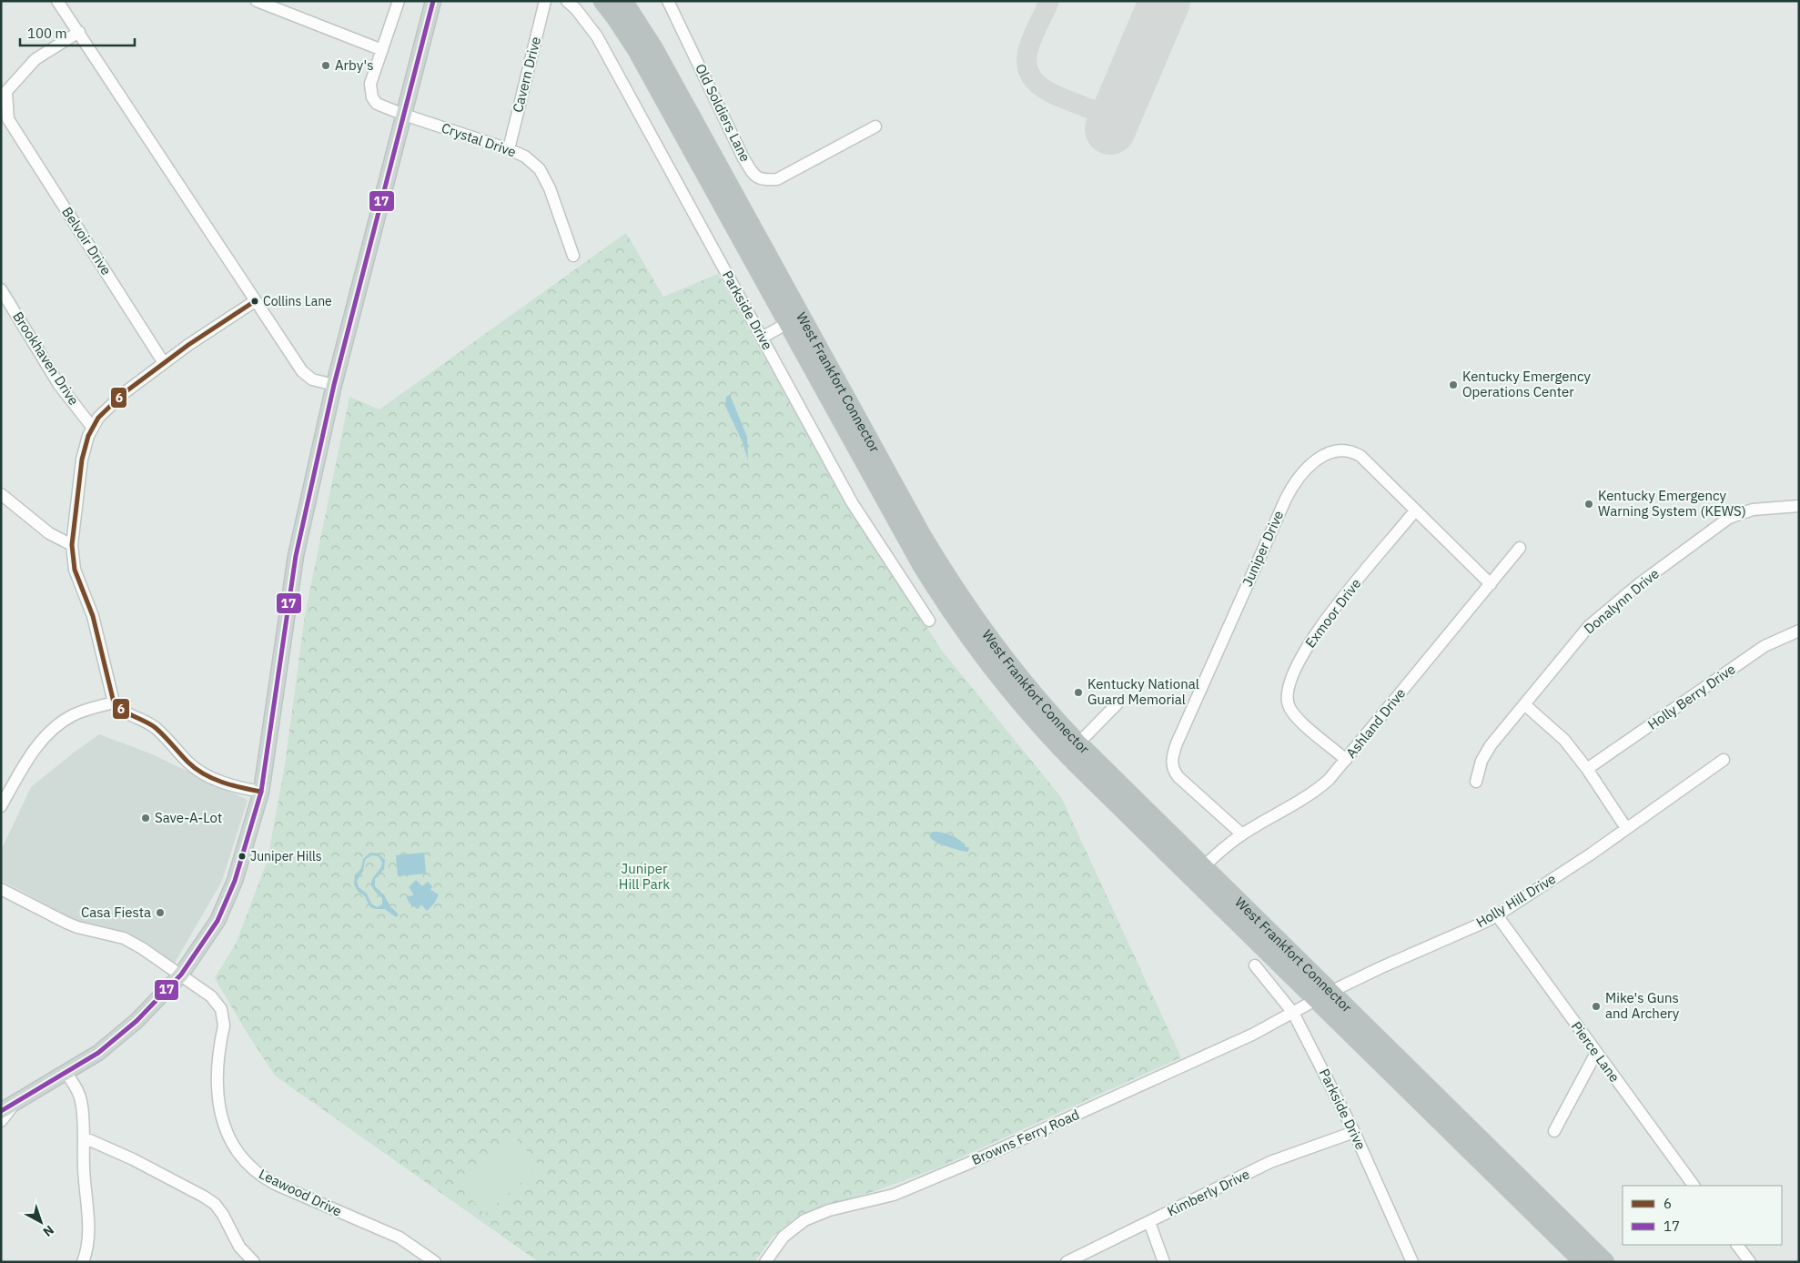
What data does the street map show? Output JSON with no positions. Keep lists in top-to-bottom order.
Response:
{
  "streets": {
    "highway": ["West Frankfort Connector"],
    "street": [
      "Cavern Drive",
      "Old Soldiers Lane",
      "Crystal Drive",
      "Belvoir Drive",
      "Parkside Drive",
      "Brookhaven Drive",
      "Juniper Drive",
      "Donalynn Drive",
      "Exmoor Drive",
      "Holly Berry Drive",
      "Ashland Drive",
      "Holly Hill Drive",
      "Pierce Lane",
      "Browns Ferry Road",
      "Leawood Drive",
      "Kimberly Drive"
    ]
  },
  "crossings": [
    ["Cavern Drive", "Crystal Drive"],
    ["Parkside Drive", "Holly Hill Drive"],
    ["Parkside Drive", "Browns Ferry Road"],
    ["Parkside Drive", "Kimberly Drive"],
    ["West Frankfort Connector", "Ashland Drive"],
    ["West Frankfort Connector", "Holly Hill Drive"],
    ["Juniper Drive", "Exmoor Drive"],
    ["Juniper Drive", "Ashland Drive"],
    ["Exmoor Drive", "Ashland Drive"],
    ["Holly Hill Drive", "Pierce Lane"],
    ["Holly Hill Drive", "Browns Ferry Road"]
  ],
  "parks": ["Juniper Hill Park"],
  "places": [
    "Arby's",
    "Collins Lane",
    "Kentucky Emergency Operations Center",
    "Kentucky Emergency Warning System (KEWS)",
    "Kentucky National Guard Memorial",
    "Save-A-Lot",
    "Juniper Hills",
    "Casa Fiesta",
    "Mike's Guns and Archery"
  ],
  "lines": ["transit line 17", "transit line 6"],
  "legend": ["6", "17"],
  "scale_bar": "100 m",
  "north": "bottom right"
}
